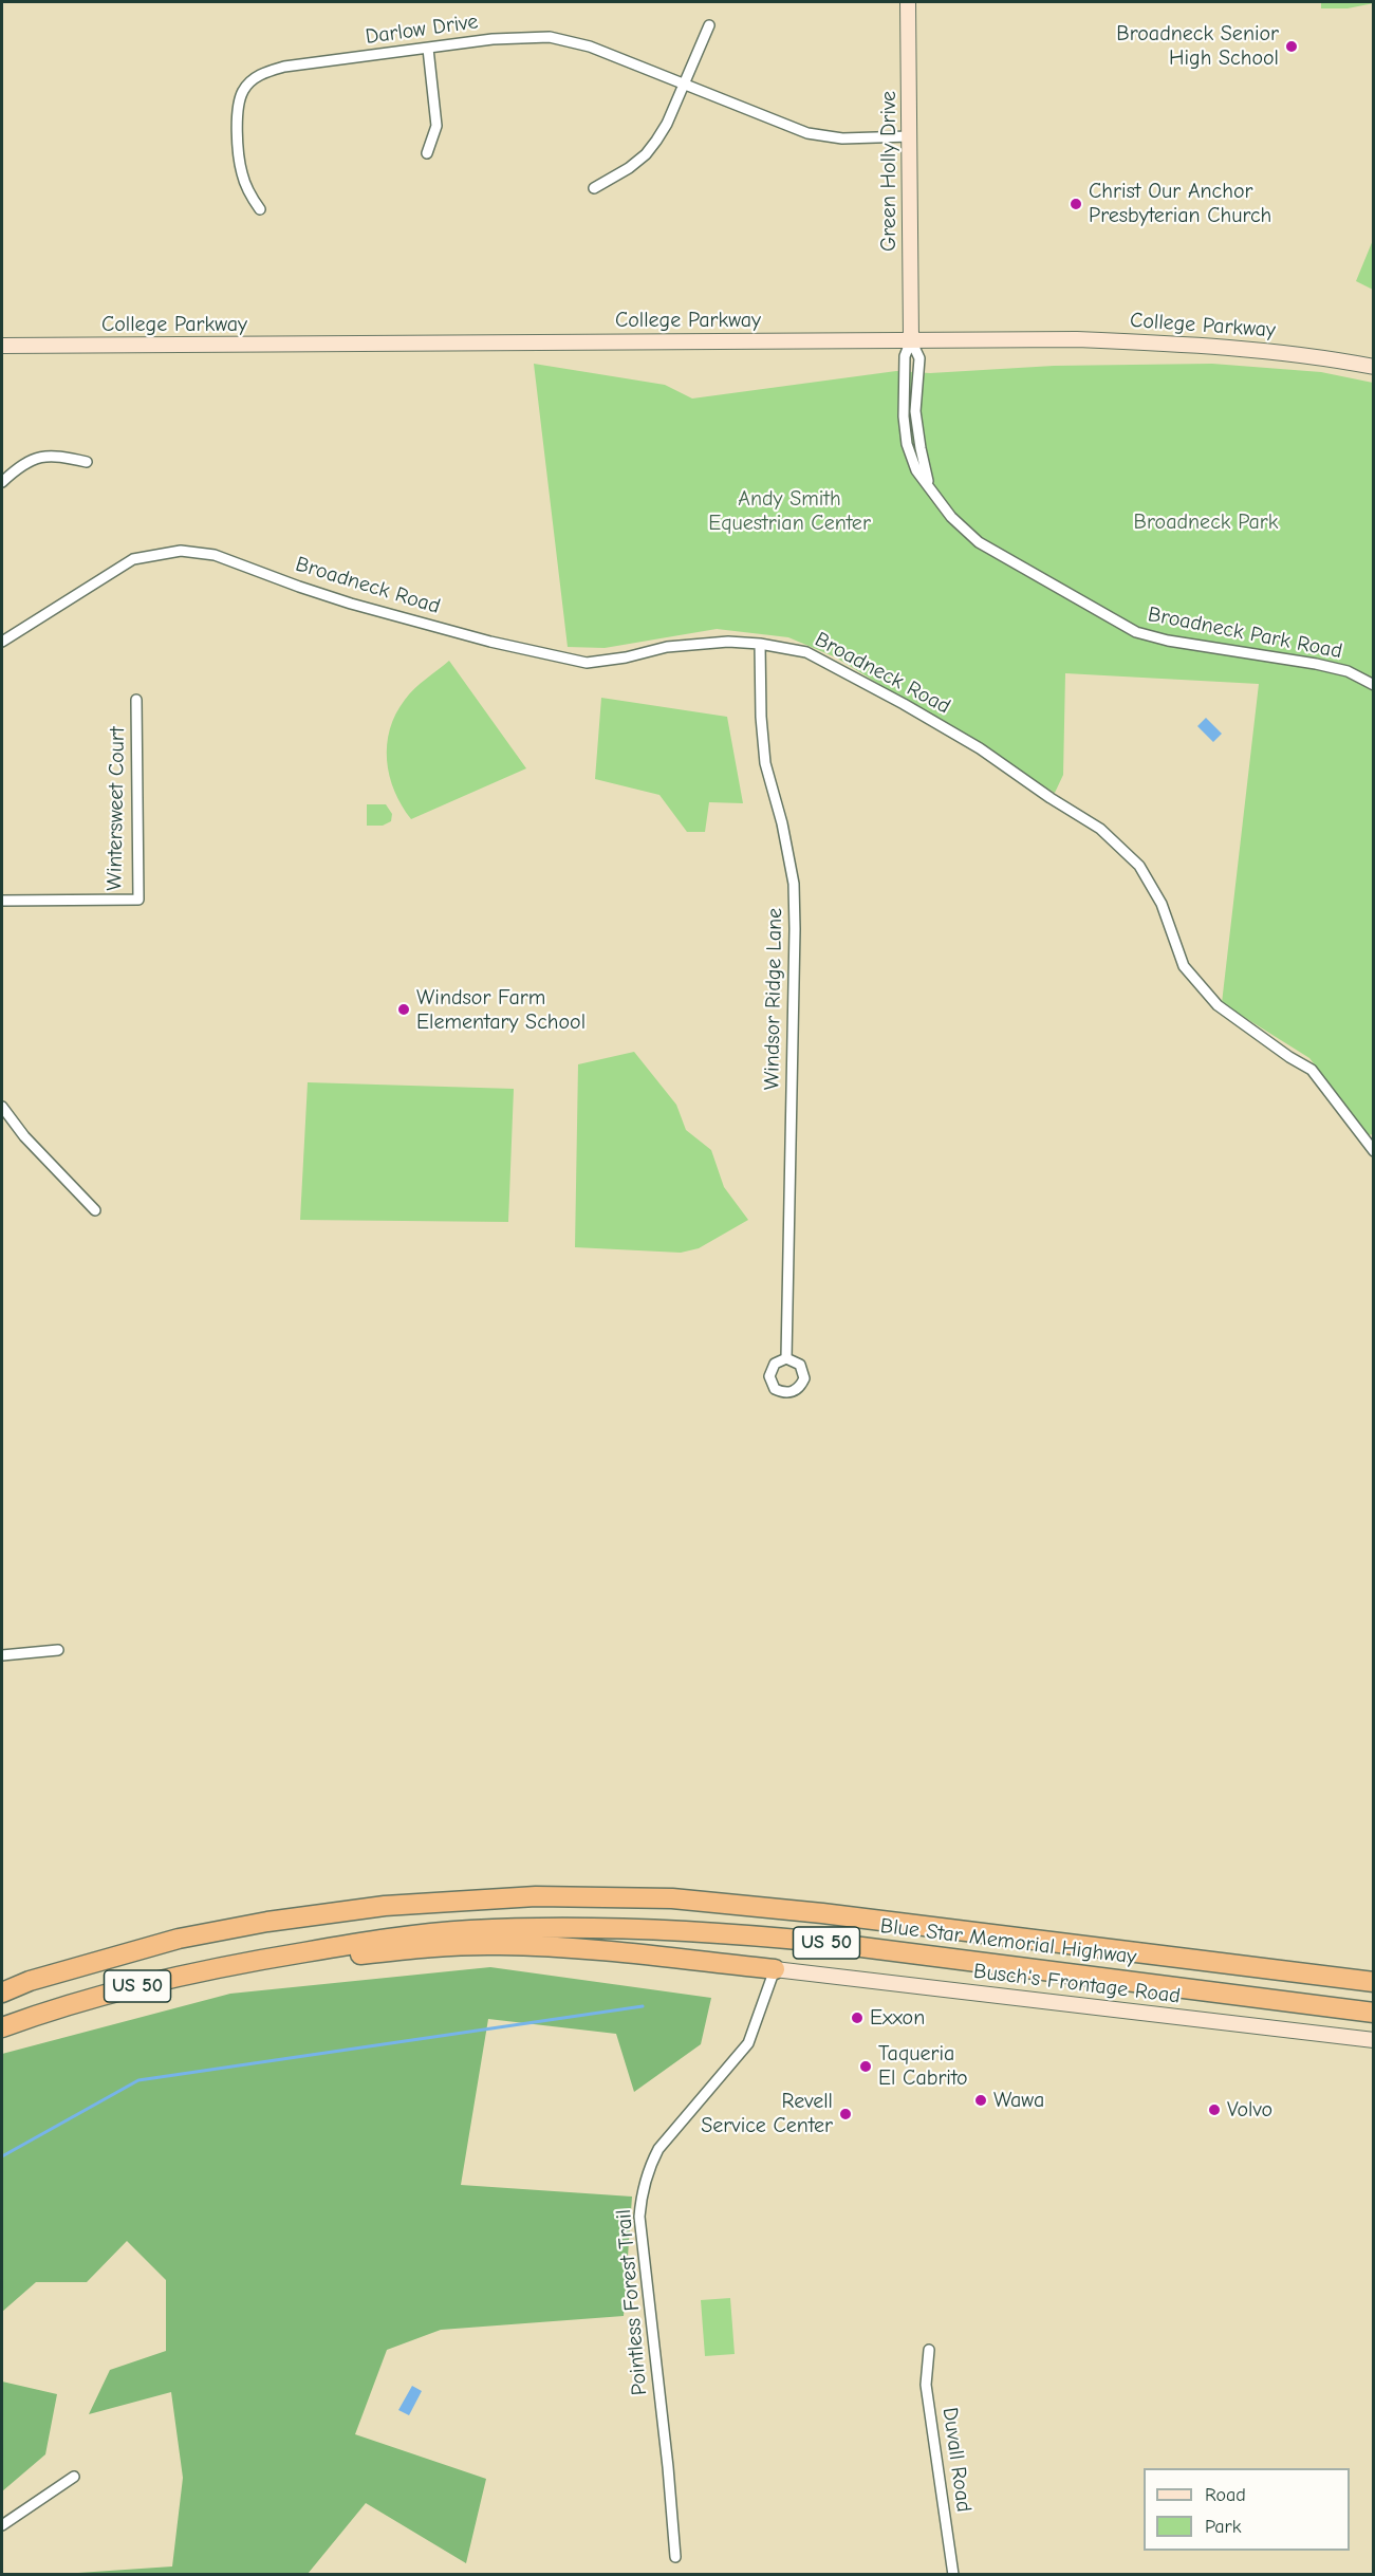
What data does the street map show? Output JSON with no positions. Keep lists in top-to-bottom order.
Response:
{
  "streets": {
    "highway": ["Blue Star Memorial Highway", "US 50"],
    "main road": ["Green Holly Drive", "College Parkway", "Busch's Frontage Road"],
    "street": [
      "Darlow Drive",
      "Broadneck Road",
      "Broadneck Park Road",
      "Wintersweet Court",
      "Windsor Ridge Lane",
      "Pointless Forest Trail",
      "Duvall Road"
    ]
  },
  "crossings": [
    ["Darlow Drive", "Green Holly Drive"],
    ["Green Holly Drive", "College Parkway"],
    ["Green Holly Drive", "Broadneck Park Road"],
    ["College Parkway", "Broadneck Park Road"],
    ["Broadneck Road", "Windsor Ridge Lane"],
    ["Busch's Frontage Road", "Pointless Forest Trail"]
  ],
  "parks": ["Andy Smith Equestrian Center", "Broadneck Park"],
  "places": [
    "Broadneck Senior High School",
    "Christ Our Anchor Presbyterian Church",
    "Windsor Farm Elementary School",
    "Exxon",
    "Taqueria El Cabrito",
    "Wawa",
    "Volvo",
    "Revell Service Center"
  ],
  "legend": ["Road", "Park"]
}
